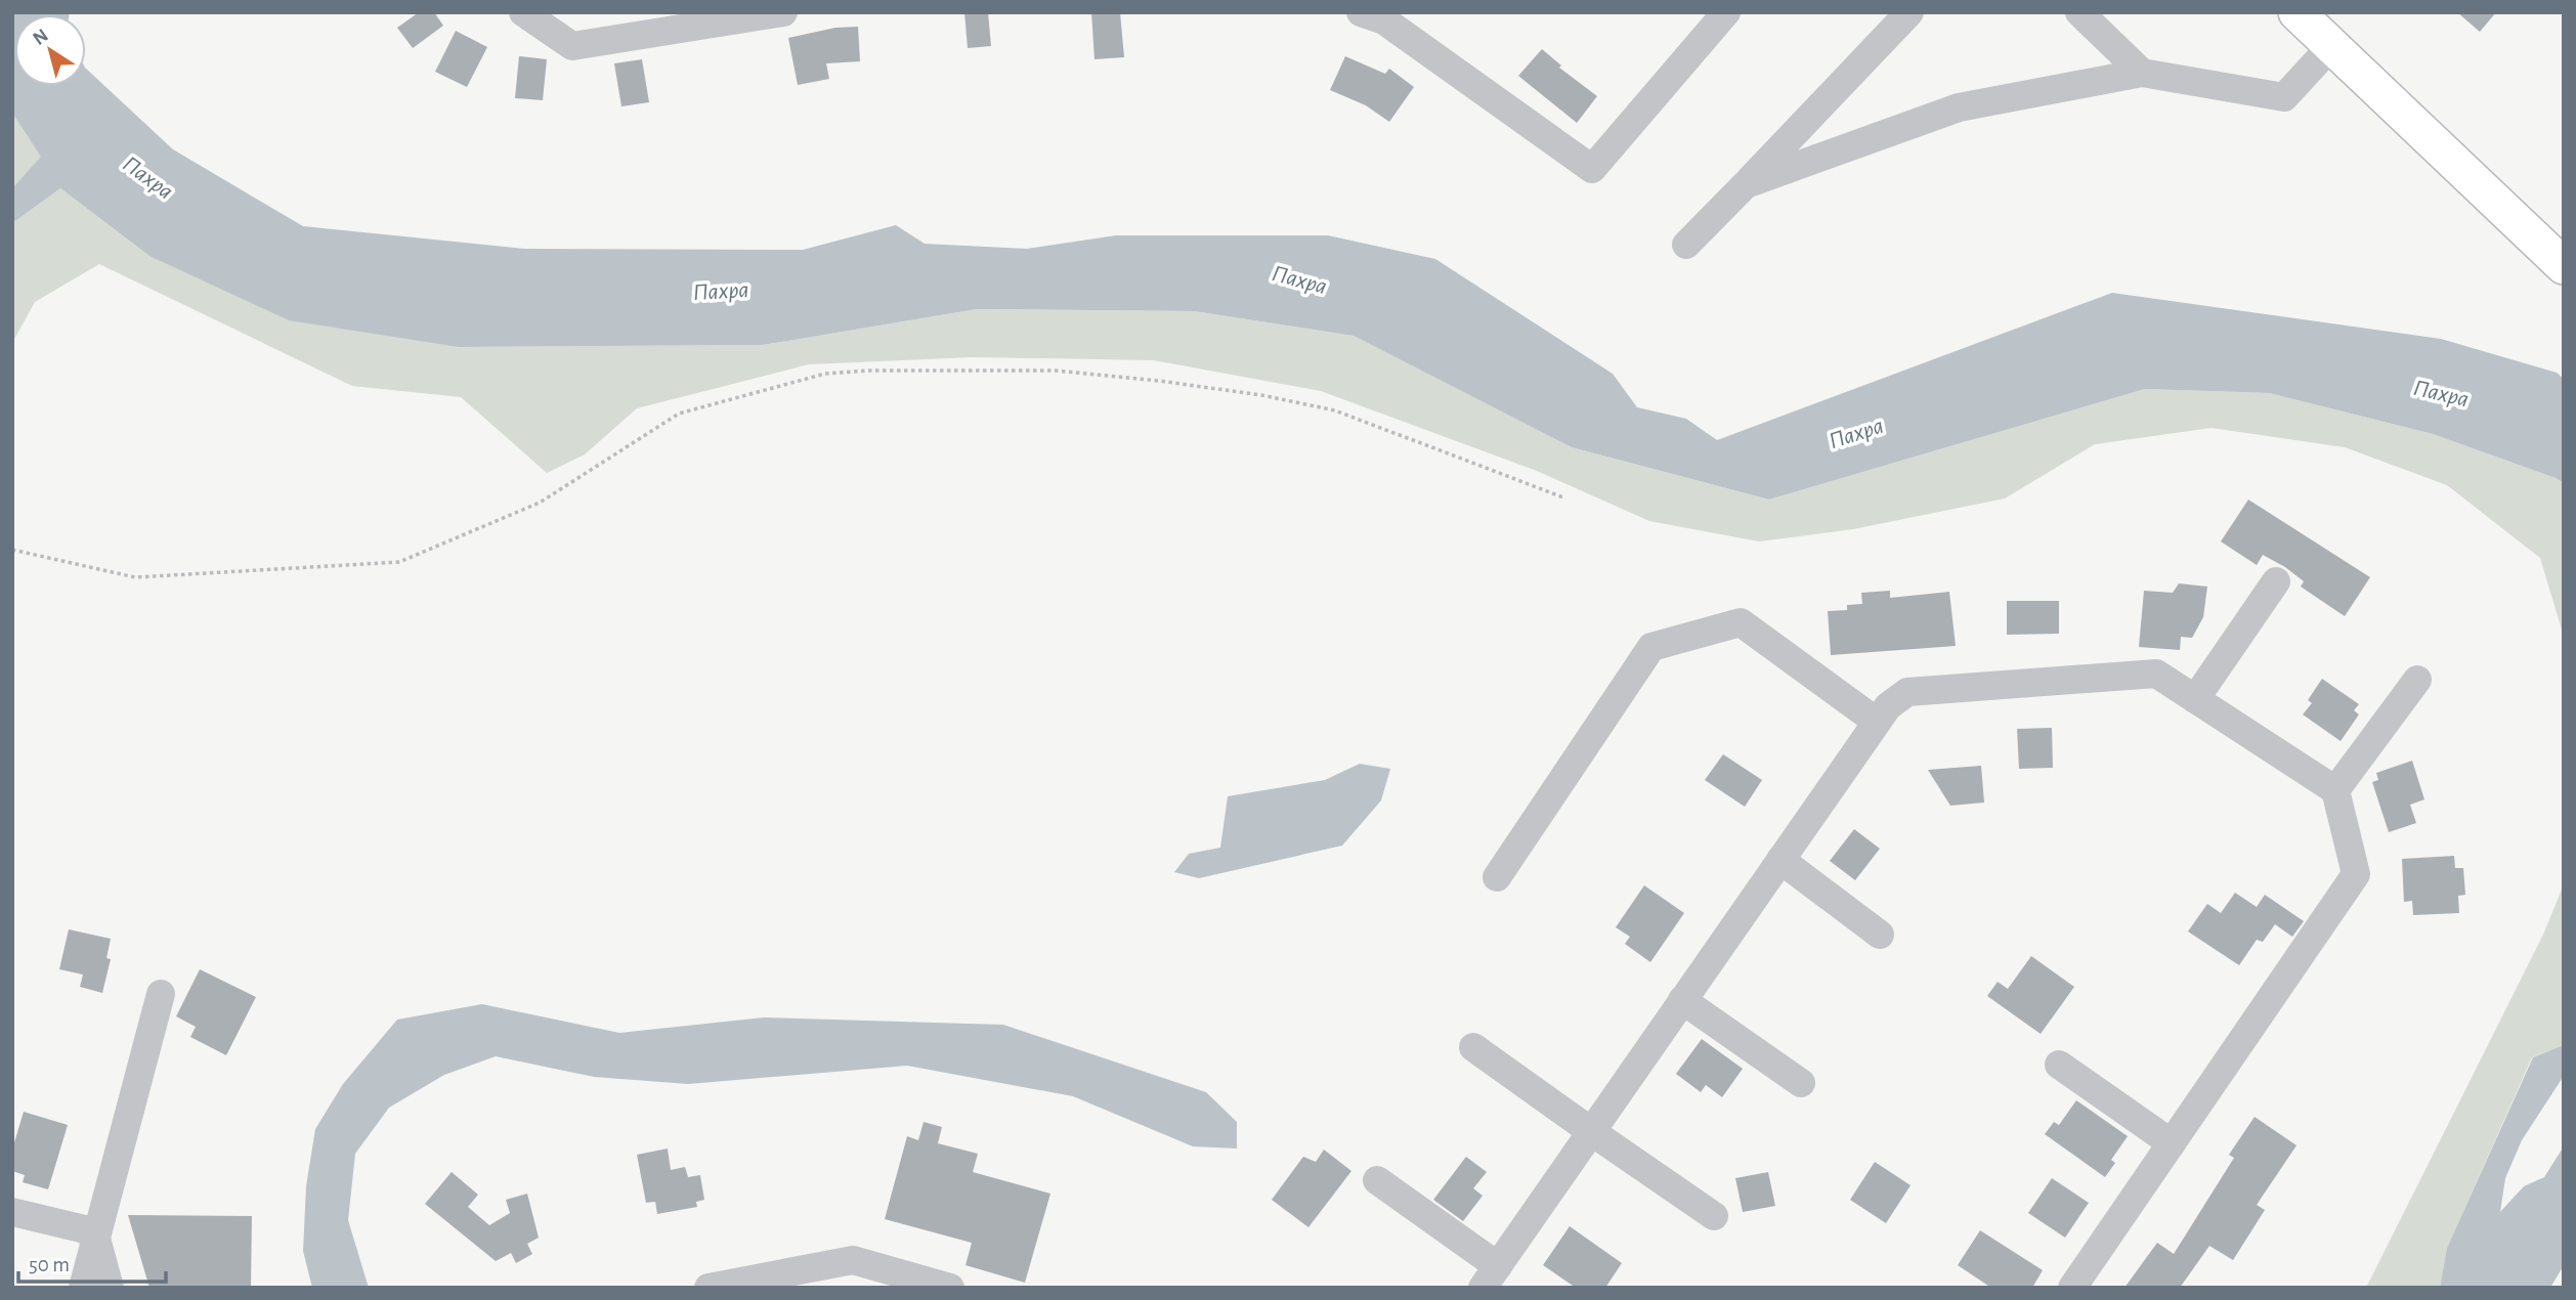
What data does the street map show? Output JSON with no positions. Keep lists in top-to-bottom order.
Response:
{
  "water": ["Пахра"],
  "scale_bar": "50 m",
  "north": "top left"
}
